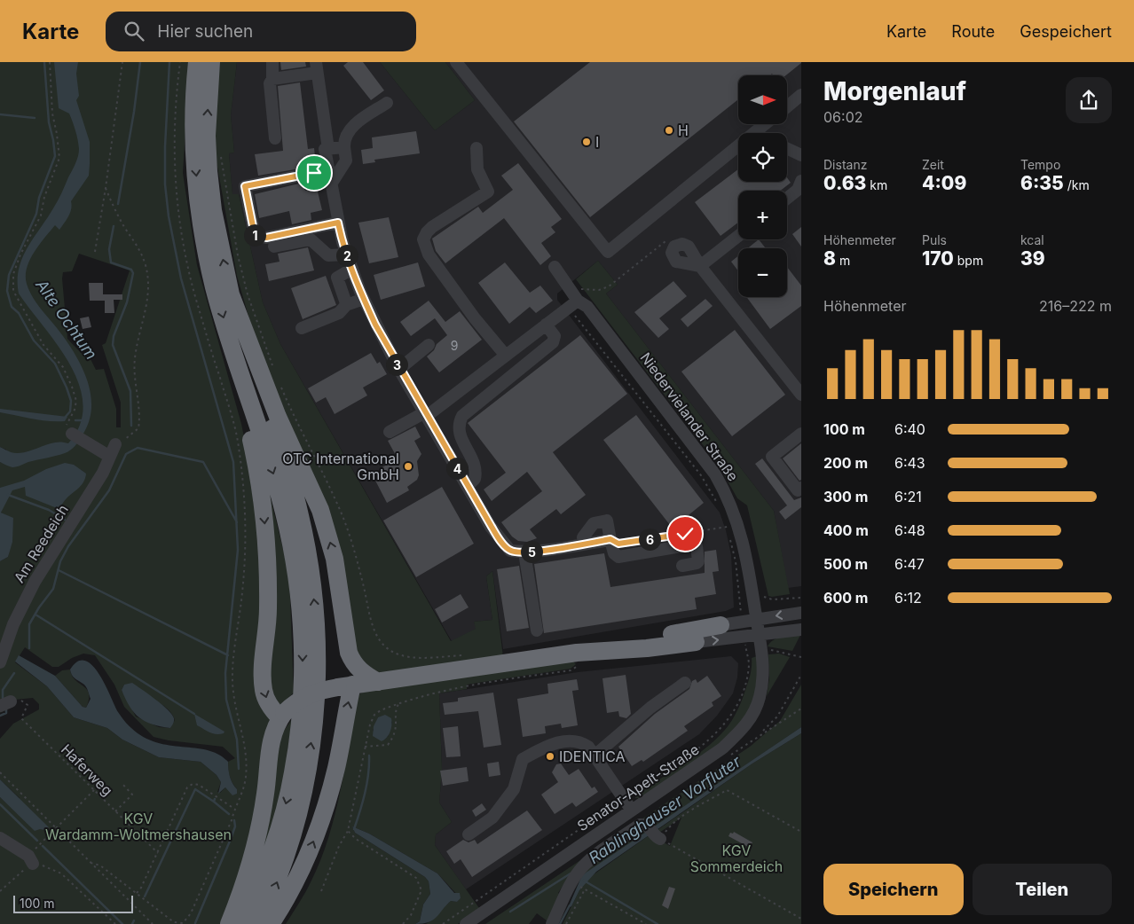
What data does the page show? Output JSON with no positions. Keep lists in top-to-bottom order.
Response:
{
  "streets": {
    "street": ["Niedervielander Straße", "Am Reedeich", "Senator-Apelt-Straße"],
    "path": ["Haferweg"]
  },
  "crossings": [
    ["Niedervielander Straße", "Senator-Apelt-Straße"]
  ],
  "water": ["Alte Ochtum", "Rablinghauser Vorfluter"],
  "parks": ["KGV Wardamm-Woltmershausen", "KGV Sommerdeich"],
  "places": [
    "H",
    "I",
    "OTC International GmbH",
    "IDENTICA"
  ],
  "house_numbers": ["9"],
  "scale_bar": "100 m",
  "north": "right",
  "page": {
    "header": "Karte",
    "search": "Hier suchen",
    "nav": ["Karte", "Route", "Gespeichert"],
    "heading": ["Morgenlauf", "06:02"],
    "map_buttons": ["+", "−"],
    "stats": [
      ["Distanz", "0.63 km"],
      ["Zeit", "4:09"],
      ["Tempo", "6:35 /km"],
      ["Höhenmeter", "8 m"],
      ["Puls", "170 bpm"],
      ["kcal", "39"]
    ],
    "pins": [
      "1",
      "2",
      "3",
      "4",
      "6",
      "5"
    ],
    "chart": ["Höhenmeter", "216–222 m"],
    "list": [
      {
        "name": "100 m",
        "note": "6:40"
      },
      {
        "name": "200 m",
        "note": "6:43"
      },
      {
        "name": "300 m",
        "note": "6:21"
      },
      {
        "name": "400 m",
        "note": "6:48"
      },
      {
        "name": "500 m",
        "note": "6:47"
      },
      {
        "name": "600 m",
        "note": "6:12"
      }
    ],
    "buttons": ["Speichern", "Teilen"],
    "scale": "100 m"
  }
}
